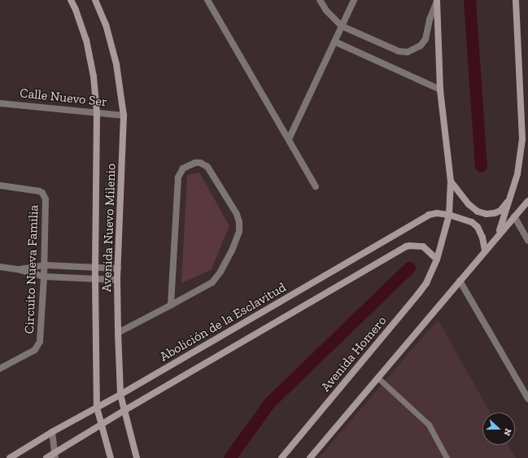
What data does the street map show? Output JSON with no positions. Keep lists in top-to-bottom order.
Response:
{
  "streets": {
    "street": [
      "Calle Nuevo Ser",
      "Avenida Nuevo Milenio",
      "Circuito Nueva Familia",
      "Abolición de la Esclavitud",
      "Avenida Homero"
    ]
  },
  "crossings": [
    ["Calle Nuevo Ser", "Avenida Nuevo Milenio"],
    ["Avenida Nuevo Milenio", "Abolición de la Esclavitud"],
    ["Abolición de la Esclavitud", "Avenida Homero"]
  ],
  "north": "right"
}
